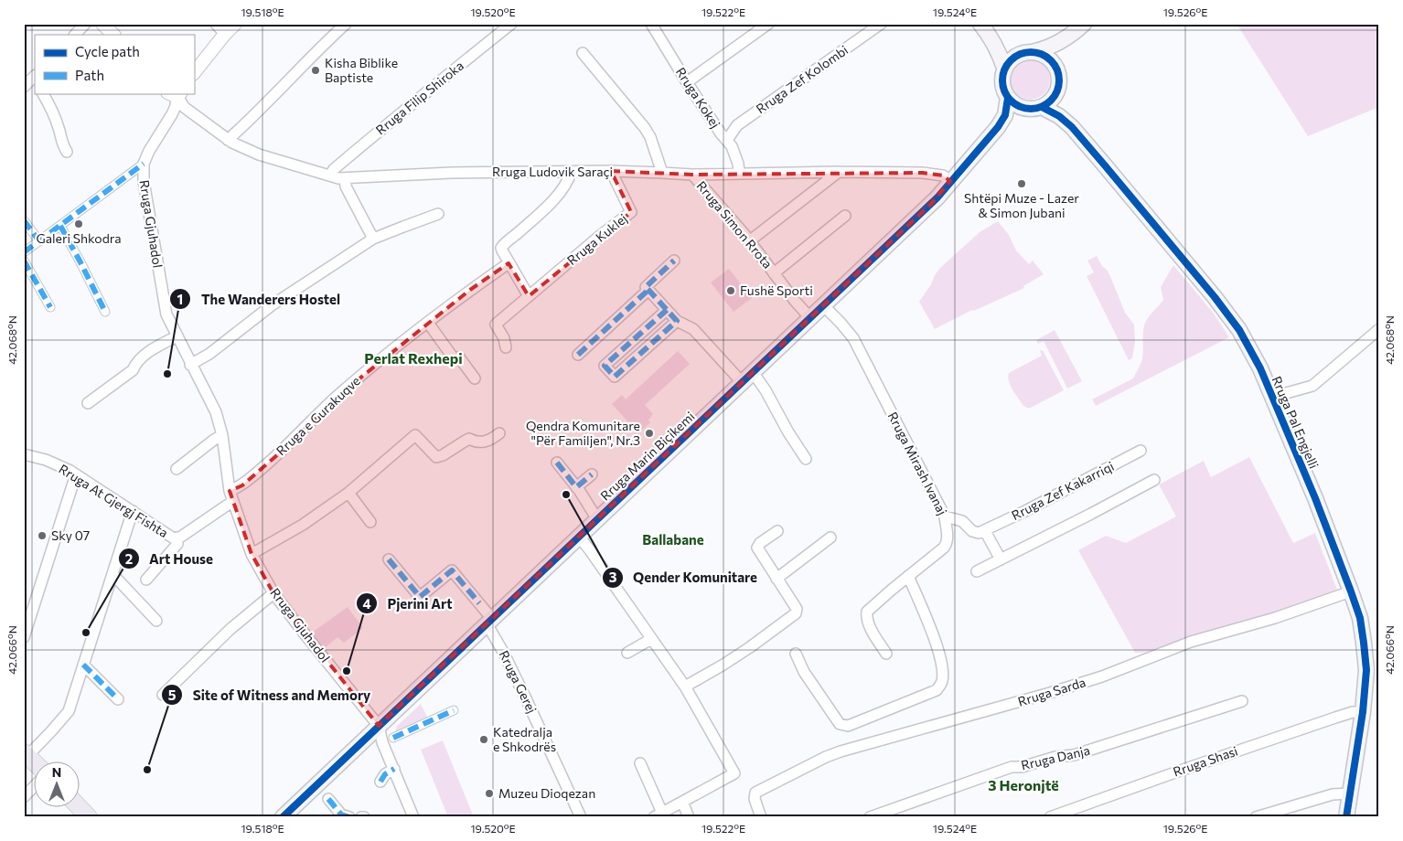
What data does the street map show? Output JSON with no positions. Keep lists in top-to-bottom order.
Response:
{
  "streets": {
    "main road": ["Rruga Pal Engjelli", "Rruga Marin Biçikemi"],
    "street": [
      "Rruga Zef Kolombi",
      "Rruga Filip Shiroka",
      "Rruga Kokej",
      "Rruga Ludovik Saraçi",
      "Rruga Gjuhadol",
      "Rruga Simon Rrota",
      "Rruga Kuklej",
      "Rruga e Gurakuqve",
      "Rruga Mirash Ivanaj",
      "Rruga Zef Kakarriqi",
      "Rruga At Gjergj Fishta",
      "Rruga Gerej",
      "Rruga Sarda",
      "Rruga Danja",
      "Rruga Shasi"
    ]
  },
  "crossings": [
    ["Rruga Zef Kolombi", "Rruga Kokej"],
    ["Rruga Filip Shiroka", "Rruga Ludovik Saraçi"],
    ["Rruga Kokej", "Rruga Ludovik Saraçi"],
    ["Rruga Ludovik Saraçi", "Rruga Simon Rrota"],
    ["Rruga Ludovik Saraçi", "Rruga Kuklej"],
    ["Rruga Ludovik Saraçi", "Rruga Marin Biçikemi"],
    ["Rruga Gjuhadol", "Rruga e Gurakuqve"],
    ["Rruga Gjuhadol", "Rruga Marin Biçikemi"],
    ["Rruga Gjuhadol", "Rruga At Gjergj Fishta"],
    ["Rruga Simon Rrota", "Rruga Marin Biçikemi"],
    ["Rruga e Gurakuqve", "Rruga At Gjergj Fishta"],
    ["Rruga Pal Engjelli", "Rruga Marin Biçikemi"],
    ["Rruga Pal Engjelli", "Rruga Sarda"],
    ["Rruga Pal Engjelli", "Rruga Shasi"],
    ["Rruga Marin Biçikemi", "Rruga Mirash Ivanaj"],
    ["Rruga Marin Biçikemi", "Rruga Gerej"]
  ],
  "districts": ["Perlat Rexhepi", "Ballabane", "3 Heronjtë"],
  "places": [
    "Kisha Biblike Baptiste",
    "Shtëpi Muze - Lazer & Simon Jubani",
    "Galeri Shkodra",
    "Fushë Sporti",
    "The Wanderers Hostel",
    "Qendra Komunitare \"Për Familjen\", Nr.3",
    "Qender Komunitare",
    "Sky 07",
    "Art House",
    "Pjerini Art",
    "Katedralja e Shkodrës",
    "Site of Witness and Memory",
    "Muzeu Dioqezan"
  ],
  "legend": ["Cycle path", "Path"],
  "north": "top",
  "coordinates": [
    "19.518°E",
    "19.520°E",
    "19.522°E",
    "19.524°E",
    "19.526°E",
    "42.068°N",
    "42.066°N"
  ]
}
